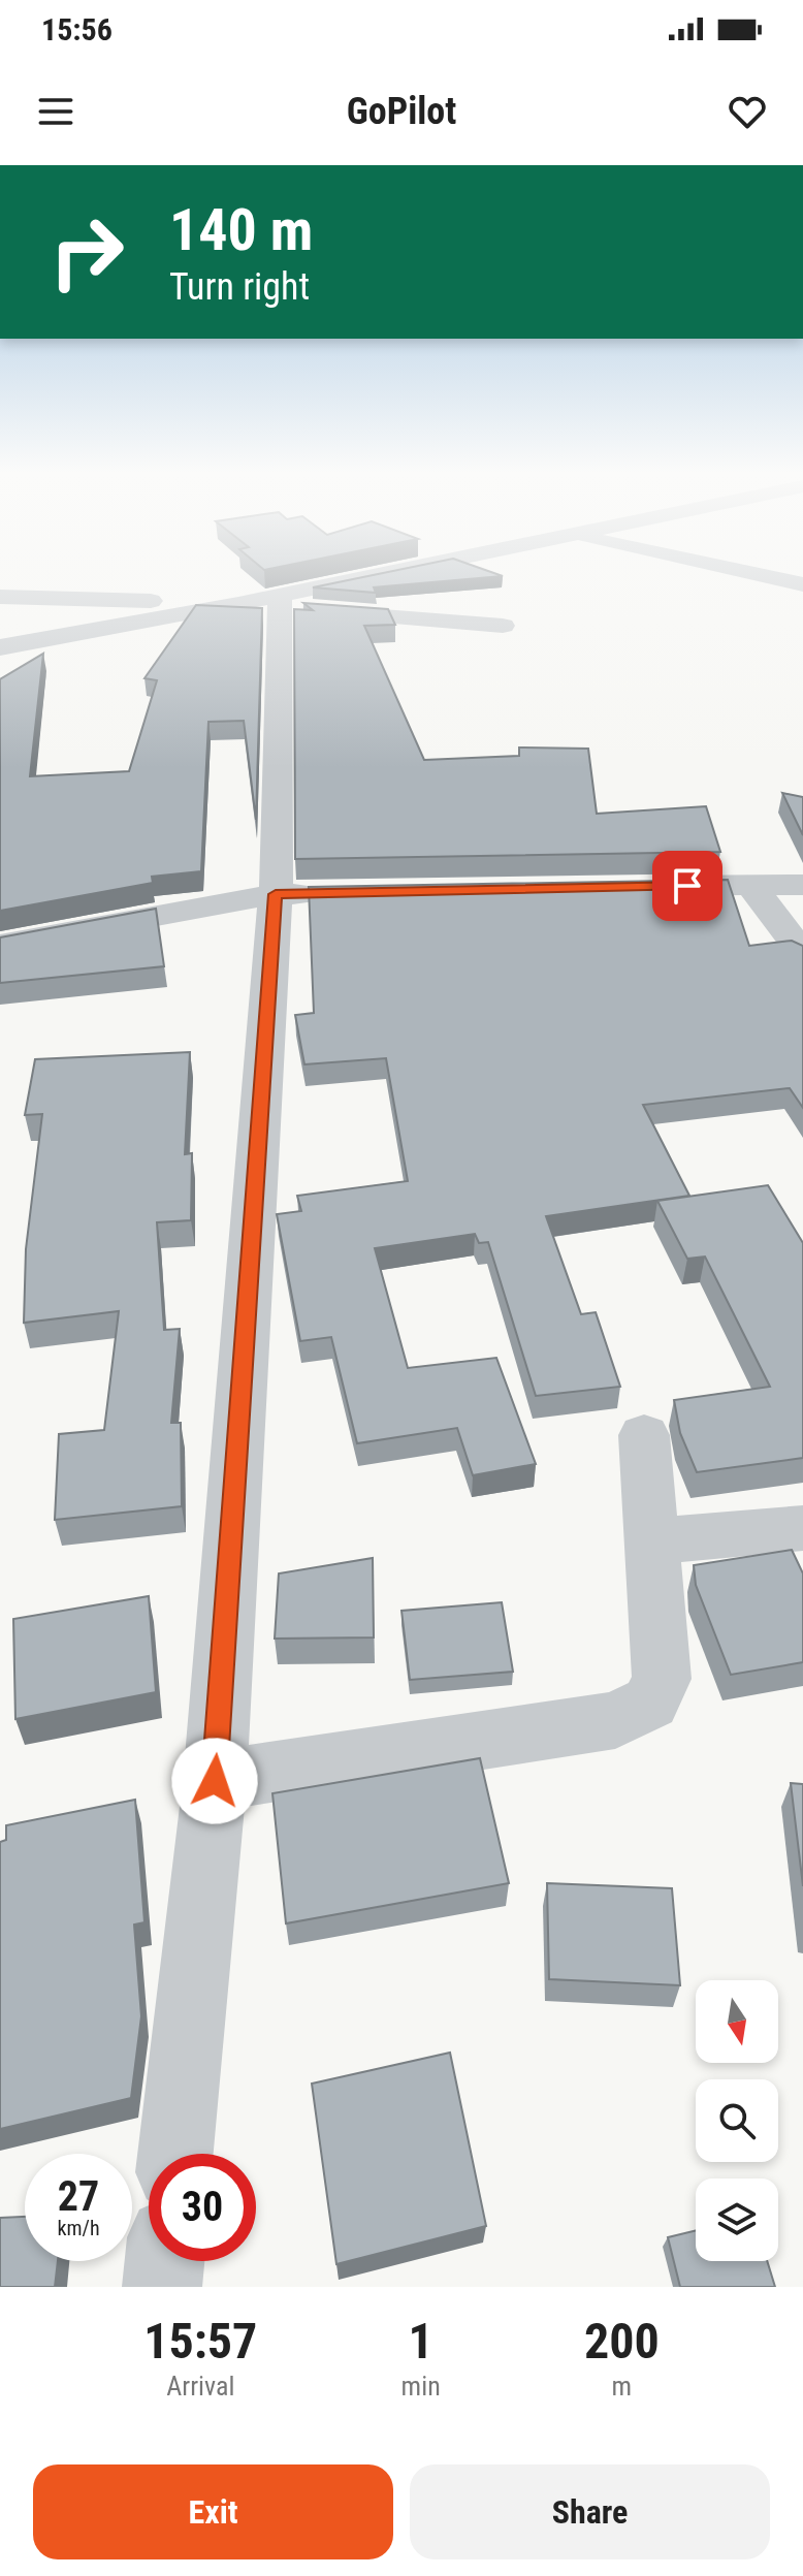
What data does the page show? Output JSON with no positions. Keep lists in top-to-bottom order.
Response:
{
  "north": "bottom",
  "page": {
    "status": "15:56",
    "header": "GoPilot",
    "turn": ["140 m", "Turn right"],
    "speed": "27 km/h",
    "limit": "30",
    "eta": [
      "15:57",
      "Arrival",
      "1",
      "min",
      "200",
      "m"
    ],
    "buttons": ["Exit", "Share"]
  }
}
